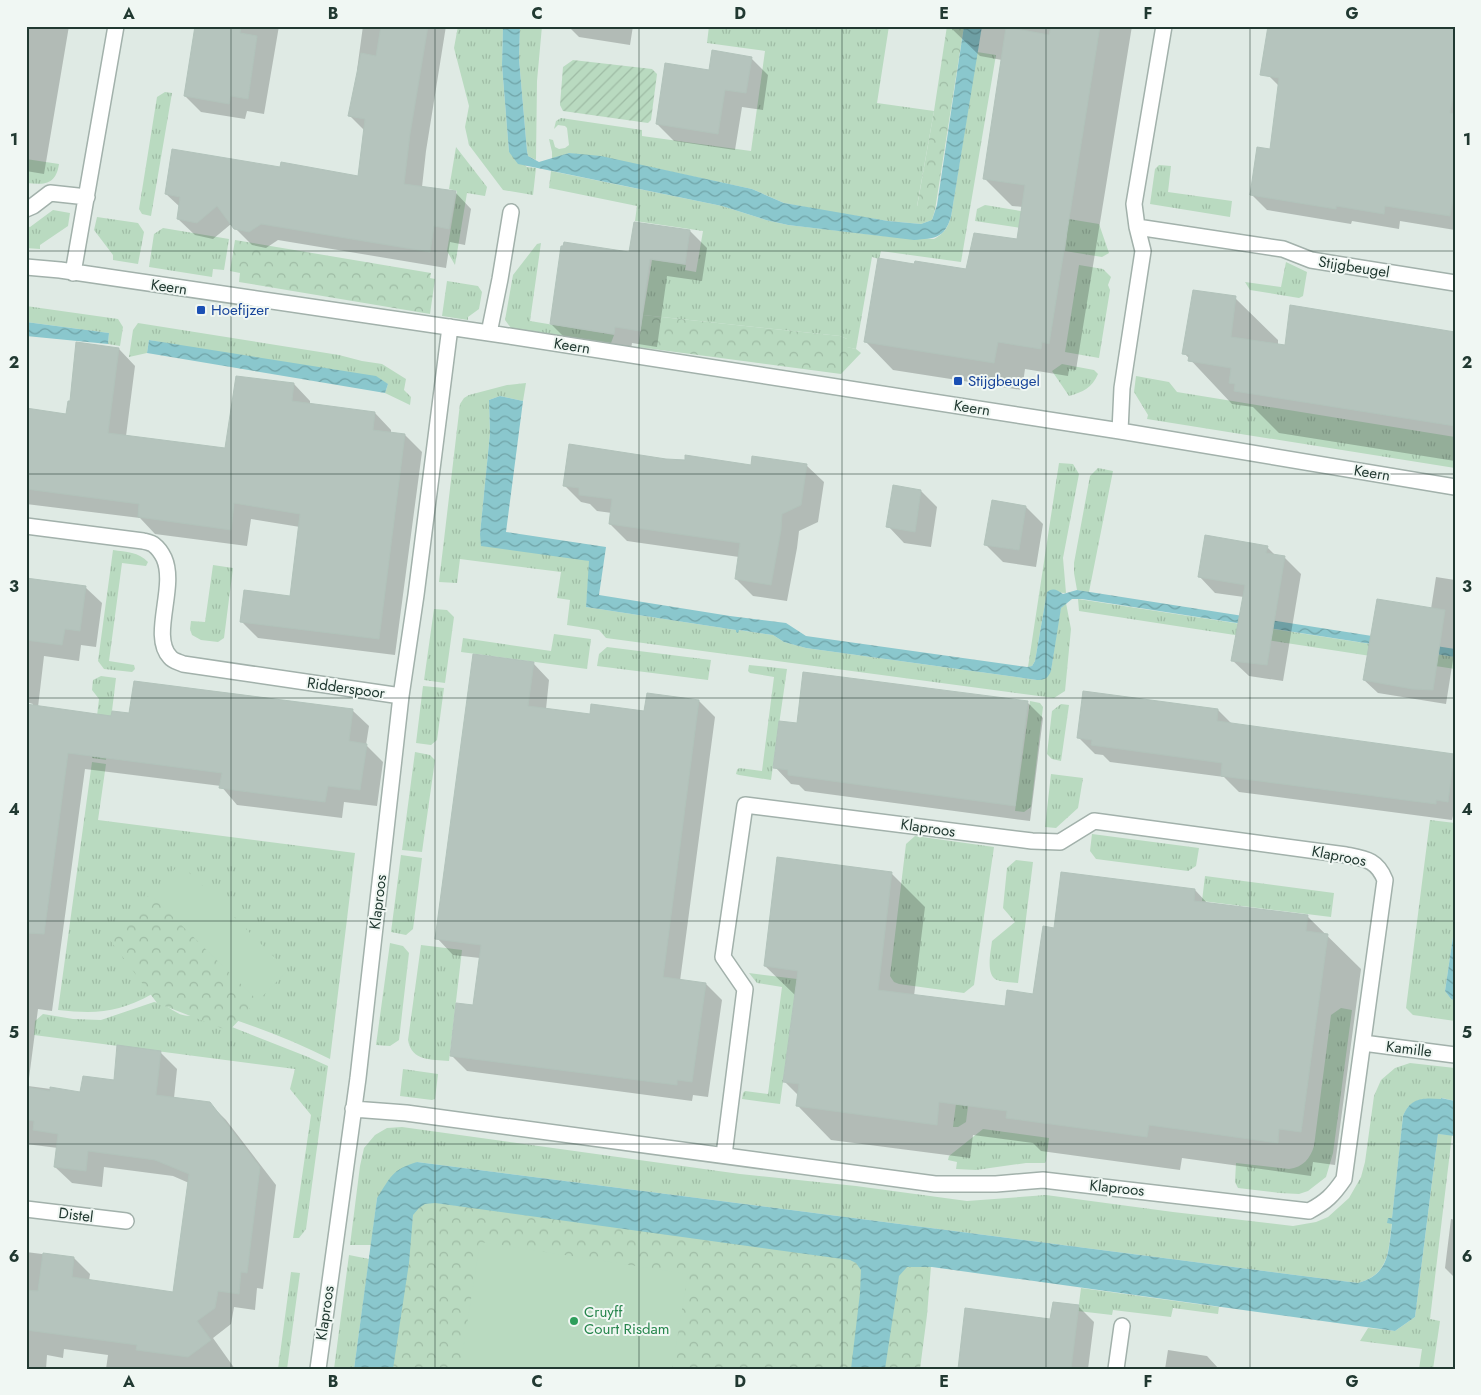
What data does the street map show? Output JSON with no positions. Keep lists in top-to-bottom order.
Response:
{
  "streets": {
    "street": [
      "Stijgbeugel",
      "Keern",
      "Ridderspoor",
      "Klaproos",
      "Kamille",
      "Distel"
    ]
  },
  "crossings": [
    ["Keern", "Ridderspoor"],
    ["Ridderspoor", "Klaproos"],
    ["Klaproos", "Kamille"]
  ],
  "places": {
    "transit": ["Hoefijzer", "Stijgbeugel"],
    "other": ["Cruyff Court Risdam"]
  },
  "grid": {
    "columns": [
      "A",
      "B",
      "C",
      "D",
      "E",
      "F",
      "G"
    ],
    "rows": [
      "1",
      "2",
      "3",
      "4",
      "5",
      "6"
    ]
  }
}
